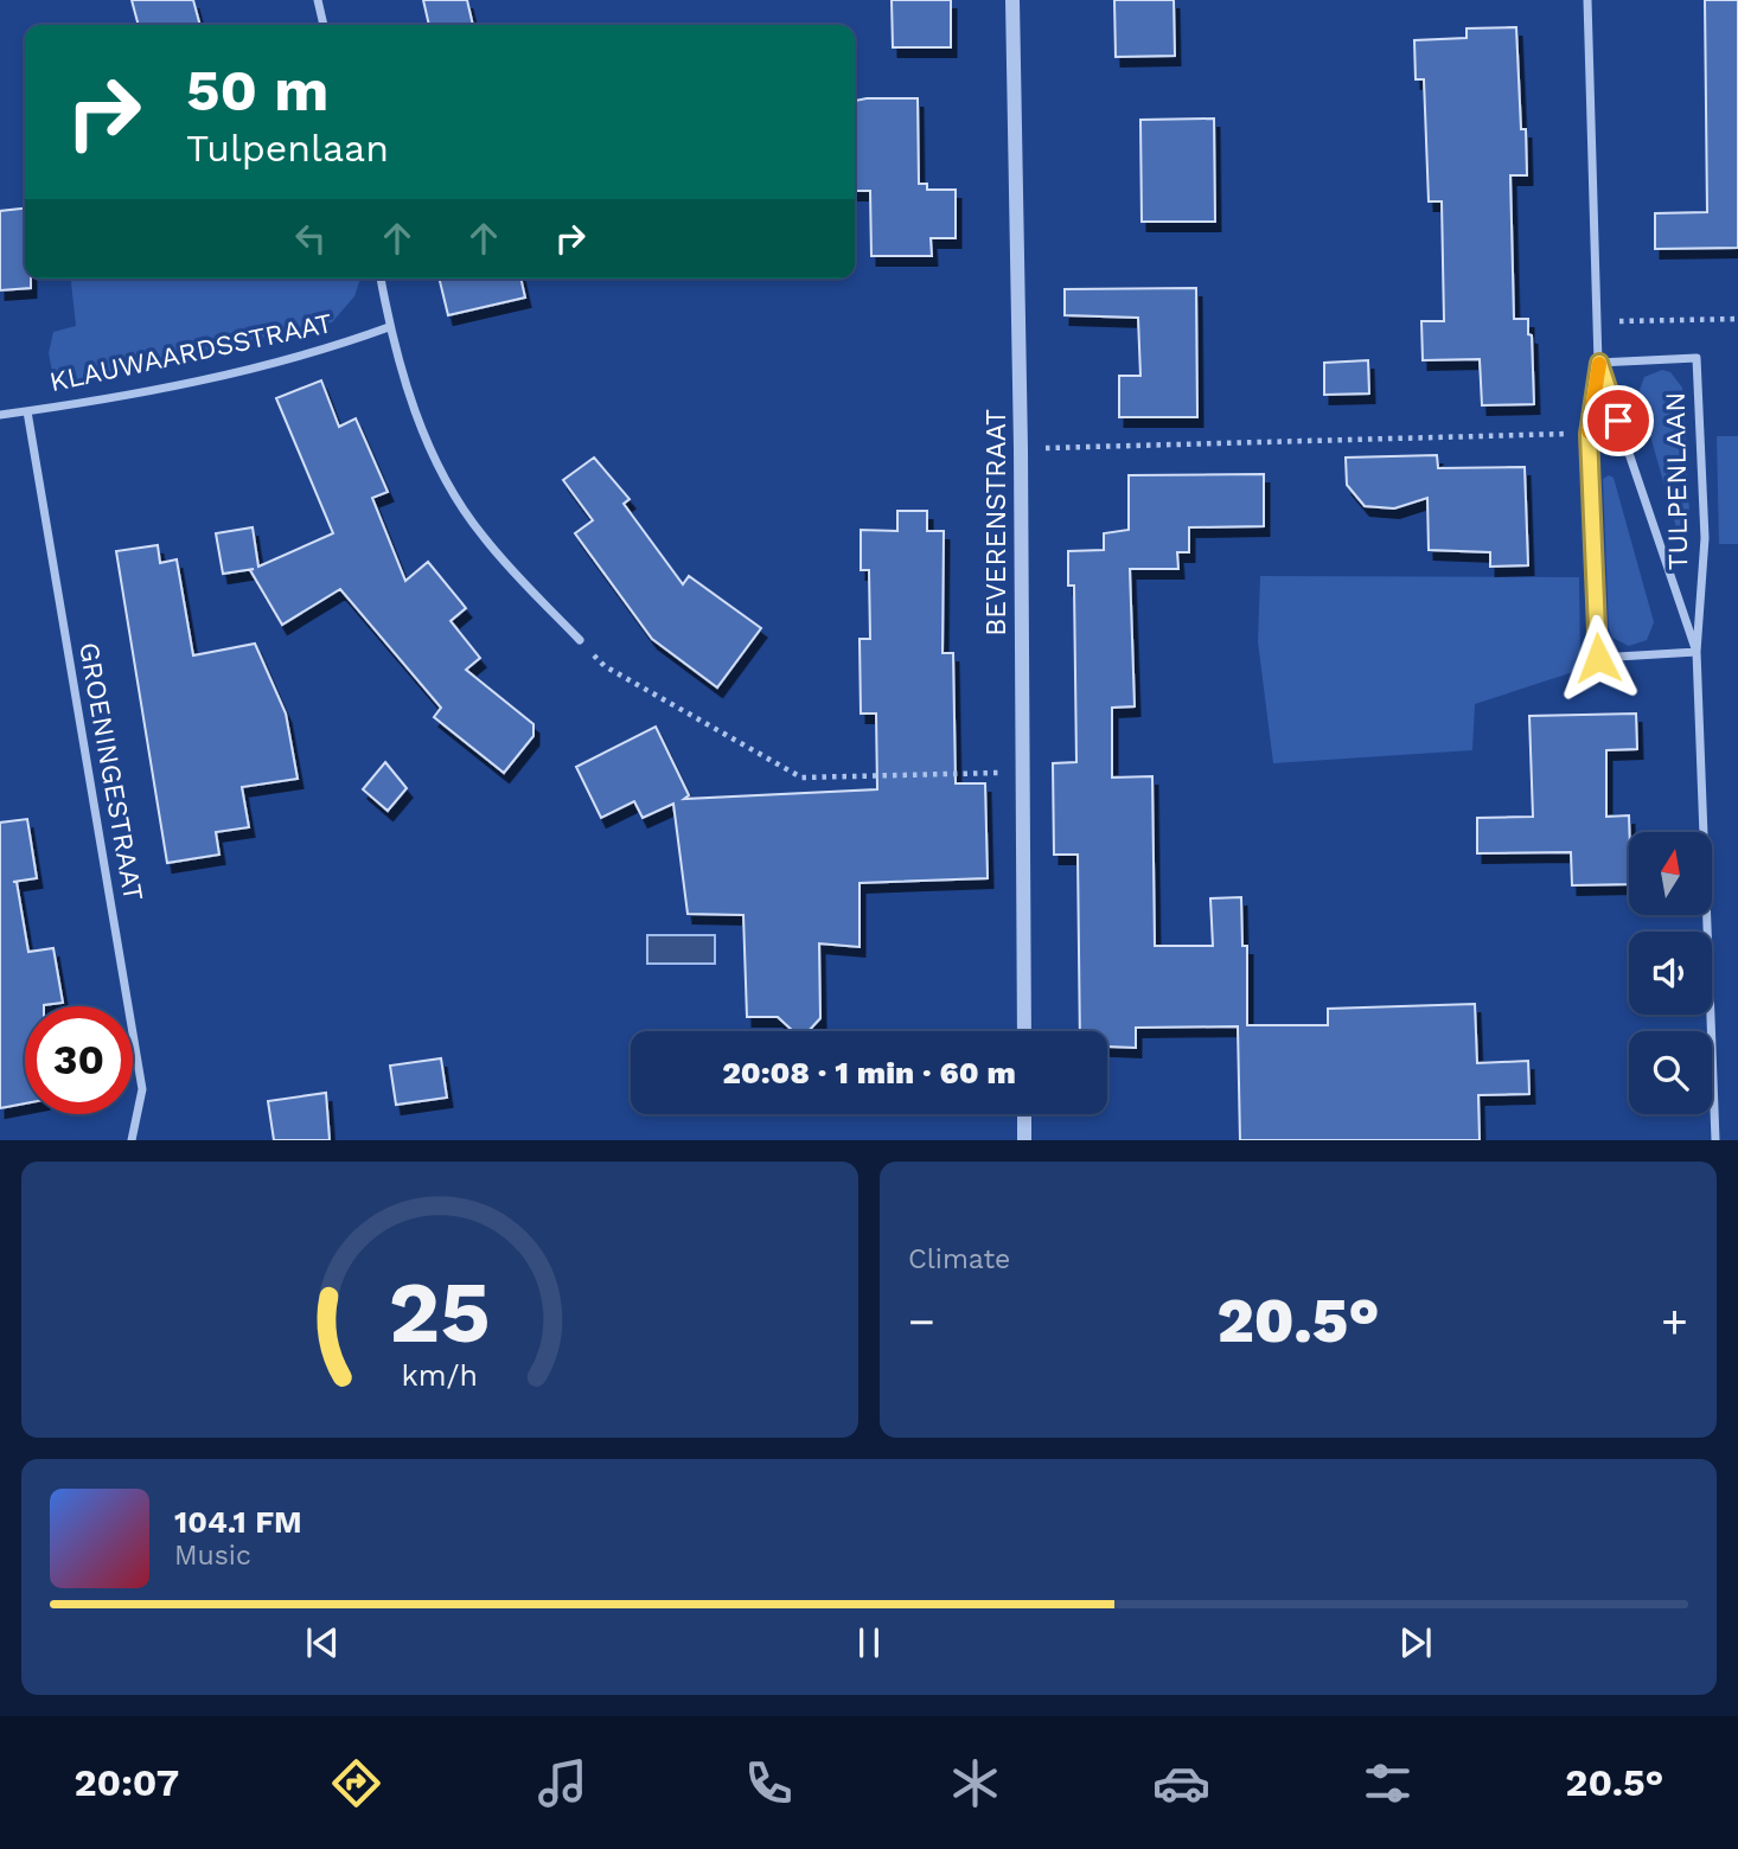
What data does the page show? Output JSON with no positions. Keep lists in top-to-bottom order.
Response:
{
  "streets": {
    "street": [
      "KLAUWAARDSSTRAAT",
      "TULPENLAAN",
      "BEVERENSTRAAT",
      "GROENINGESTRAAT"
    ]
  },
  "crossings": [
    ["KLAUWAARDSSTRAAT", "GROENINGESTRAAT"]
  ],
  "north": "top",
  "page": {
    "turn": ["50 m", "Tulpenlaan"],
    "limit": "30",
    "trip": "20:08 · 1 min · 60 m",
    "tile": "Climate",
    "heat": ["−", "20.5°", "+"],
    "song": ["104.1 FM", "Music"],
    "tabs": ["20:07", "20.5°"],
    "gauge": ["25", "km/h"]
  }
}
